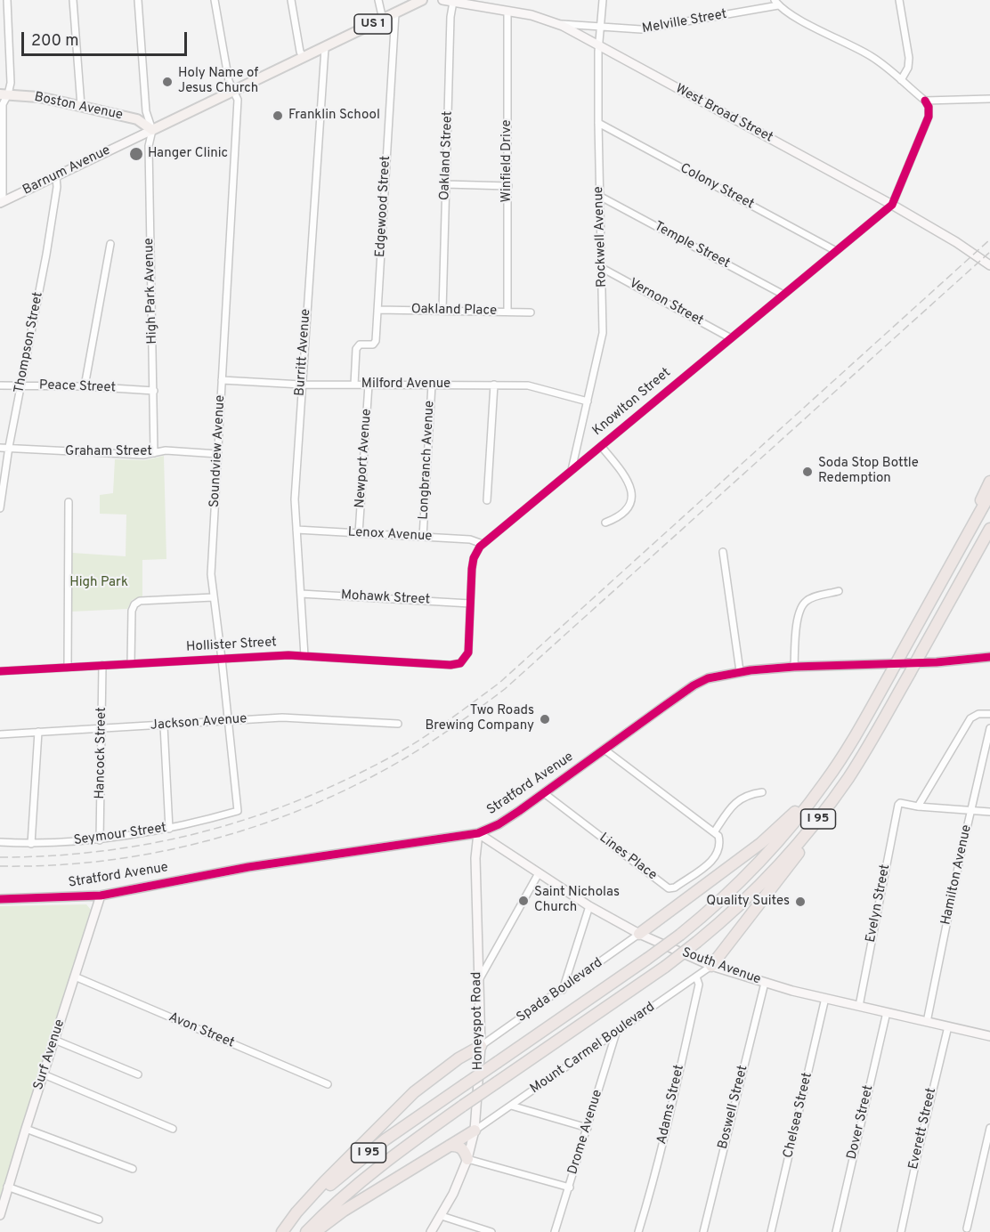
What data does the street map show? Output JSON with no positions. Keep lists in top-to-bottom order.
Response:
{
  "streets": {
    "highway": ["I 95"],
    "main road": [
      "US 1",
      "Boston Avenue",
      "West Broad Street",
      "Barnum Avenue",
      "Stratford Avenue",
      "South Avenue",
      "Honeyspot Road",
      "Surf Avenue"
    ],
    "street": [
      "Melville Street",
      "Oakland Street",
      "Winfield Drive",
      "Colony Street",
      "Edgewood Street",
      "Rockwell Avenue",
      "Temple Street",
      "High Park Avenue",
      "Vernon Street",
      "Oakland Place",
      "Thompson Street",
      "Burritt Avenue",
      "Milford Avenue",
      "Peace Street",
      "Knowlton Street",
      "Soundview Avenue",
      "Graham Street",
      "Newport Avenue",
      "Longbranch Avenue",
      "Lenox Avenue",
      "Mohawk Street",
      "Hollister Street",
      "Jackson Avenue",
      "Hancock Street",
      "Seymour Street",
      "Lines Place",
      "Hamilton Avenue",
      "Evelyn Street",
      "Spada Boulevard",
      "Avon Street",
      "Mount Carmel Boulevard",
      "Adams Street",
      "Boswell Street",
      "Chelsea Street",
      "Dover Street",
      "Everett Street",
      "Drome Avenue"
    ]
  },
  "crossings": [
    ["Melville Street", "West Broad Street"],
    ["Melville Street", "Rockwell Avenue"],
    ["Boston Avenue", "Barnum Avenue"],
    ["Boston Avenue", "High Park Avenue"],
    ["West Broad Street", "Oakland Street"],
    ["West Broad Street", "Winfield Drive"],
    ["West Broad Street", "Rockwell Avenue"],
    ["West Broad Street", "Knowlton Street"],
    ["Oakland Street", "Oakland Place"],
    ["Winfield Drive", "Oakland Place"],
    ["Barnum Avenue", "Edgewood Street"],
    ["Barnum Avenue", "High Park Avenue"],
    ["Barnum Avenue", "Thompson Street"],
    ["Barnum Avenue", "Burritt Avenue"],
    ["Barnum Avenue", "Soundview Avenue"],
    ["Colony Street", "Rockwell Avenue"],
    ["Colony Street", "Knowlton Street"],
    ["Edgewood Street", "Oakland Place"],
    ["Edgewood Street", "Milford Avenue"],
    ["Rockwell Avenue", "Temple Street"],
    ["Rockwell Avenue", "Vernon Street"],
    ["Rockwell Avenue", "Milford Avenue"],
    ["Rockwell Avenue", "Knowlton Street"],
    ["Temple Street", "Knowlton Street"],
    ["High Park Avenue", "Peace Street"],
    ["High Park Avenue", "Graham Street"],
    ["Vernon Street", "Knowlton Street"],
    ["Thompson Street", "Peace Street"],
    ["Thompson Street", "Graham Street"],
    ["Burritt Avenue", "Milford Avenue"],
    ["Burritt Avenue", "Lenox Avenue"],
    ["Burritt Avenue", "Mohawk Street"],
    ["Burritt Avenue", "Hollister Street"],
    ["Milford Avenue", "Soundview Avenue"],
    ["Milford Avenue", "Newport Avenue"],
    ["Milford Avenue", "Longbranch Avenue"],
    ["Knowlton Street", "Lenox Avenue"],
    ["Knowlton Street", "Mohawk Street"],
    ["Knowlton Street", "Hollister Street"],
    ["Soundview Avenue", "Graham Street"],
    ["Soundview Avenue", "Hollister Street"],
    ["Soundview Avenue", "Jackson Avenue"],
    ["Soundview Avenue", "Seymour Street"],
    ["Newport Avenue", "Lenox Avenue"],
    ["Longbranch Avenue", "Lenox Avenue"],
    ["Hollister Street", "Hancock Street"],
    ["Jackson Avenue", "Hancock Street"],
    ["Hancock Street", "Seymour Street"],
    ["Stratford Avenue", "Lines Place"],
    ["Stratford Avenue", "South Avenue"],
    ["Stratford Avenue", "Honeyspot Road"],
    ["Stratford Avenue", "Surf Avenue"],
    ["Hamilton Avenue", "South Avenue"],
    ["Evelyn Street", "South Avenue"],
    ["South Avenue", "Spada Boulevard"],
    ["South Avenue", "Honeyspot Road"],
    ["South Avenue", "Mount Carmel Boulevard"],
    ["South Avenue", "Boswell Street"],
    ["South Avenue", "Chelsea Street"],
    ["South Avenue", "Dover Street"],
    ["South Avenue", "Everett Street"],
    ["Spada Boulevard", "Honeyspot Road"],
    ["Honeyspot Road", "Mount Carmel Boulevard"],
    ["Avon Street", "Surf Avenue"],
    ["Mount Carmel Boulevard", "Adams Street"],
    ["Mount Carmel Boulevard", "Drome Avenue"]
  ],
  "parks": ["High Park"],
  "places": [
    "Holy Name of Jesus Church",
    "Franklin School",
    "Hanger Clinic",
    "Soda Stop Bottle Redemption",
    "Two Roads Brewing Company",
    "Saint Nicholas Church",
    "Quality Suites"
  ],
  "scale_bar": "200 m"
}
